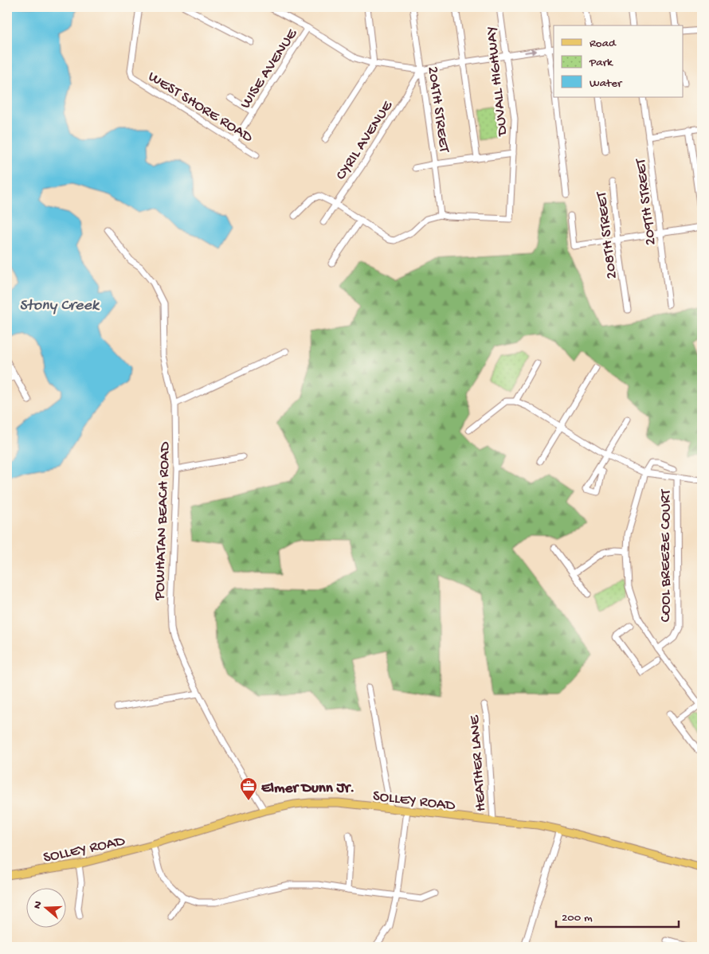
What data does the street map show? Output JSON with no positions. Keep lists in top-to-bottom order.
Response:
{
  "streets": {
    "main road": ["SOLLEY ROAD"],
    "street": [
      "WISE AVENUE",
      "DUVALL HIGHWAY",
      "WEST SHORE ROAD",
      "204TH STREET",
      "CYRIL AVENUE",
      "209TH STREET",
      "208TH STREET",
      "POWHATAN BEACH ROAD",
      "COOL BREEZE COURT",
      "HEATHER LANE"
    ]
  },
  "crossings": [
    ["WISE AVENUE", "WEST SHORE ROAD"],
    ["204TH STREET", "CYRIL AVENUE"],
    ["POWHATAN BEACH ROAD", "SOLLEY ROAD"],
    ["HEATHER LANE", "SOLLEY ROAD"]
  ],
  "water": ["Stony Creek"],
  "places": {
    "office": ["Elmer Dunn Jr."]
  },
  "legend": ["Road", "Park", "Water"],
  "scale_bar": "200 m",
  "north": "left"
}
